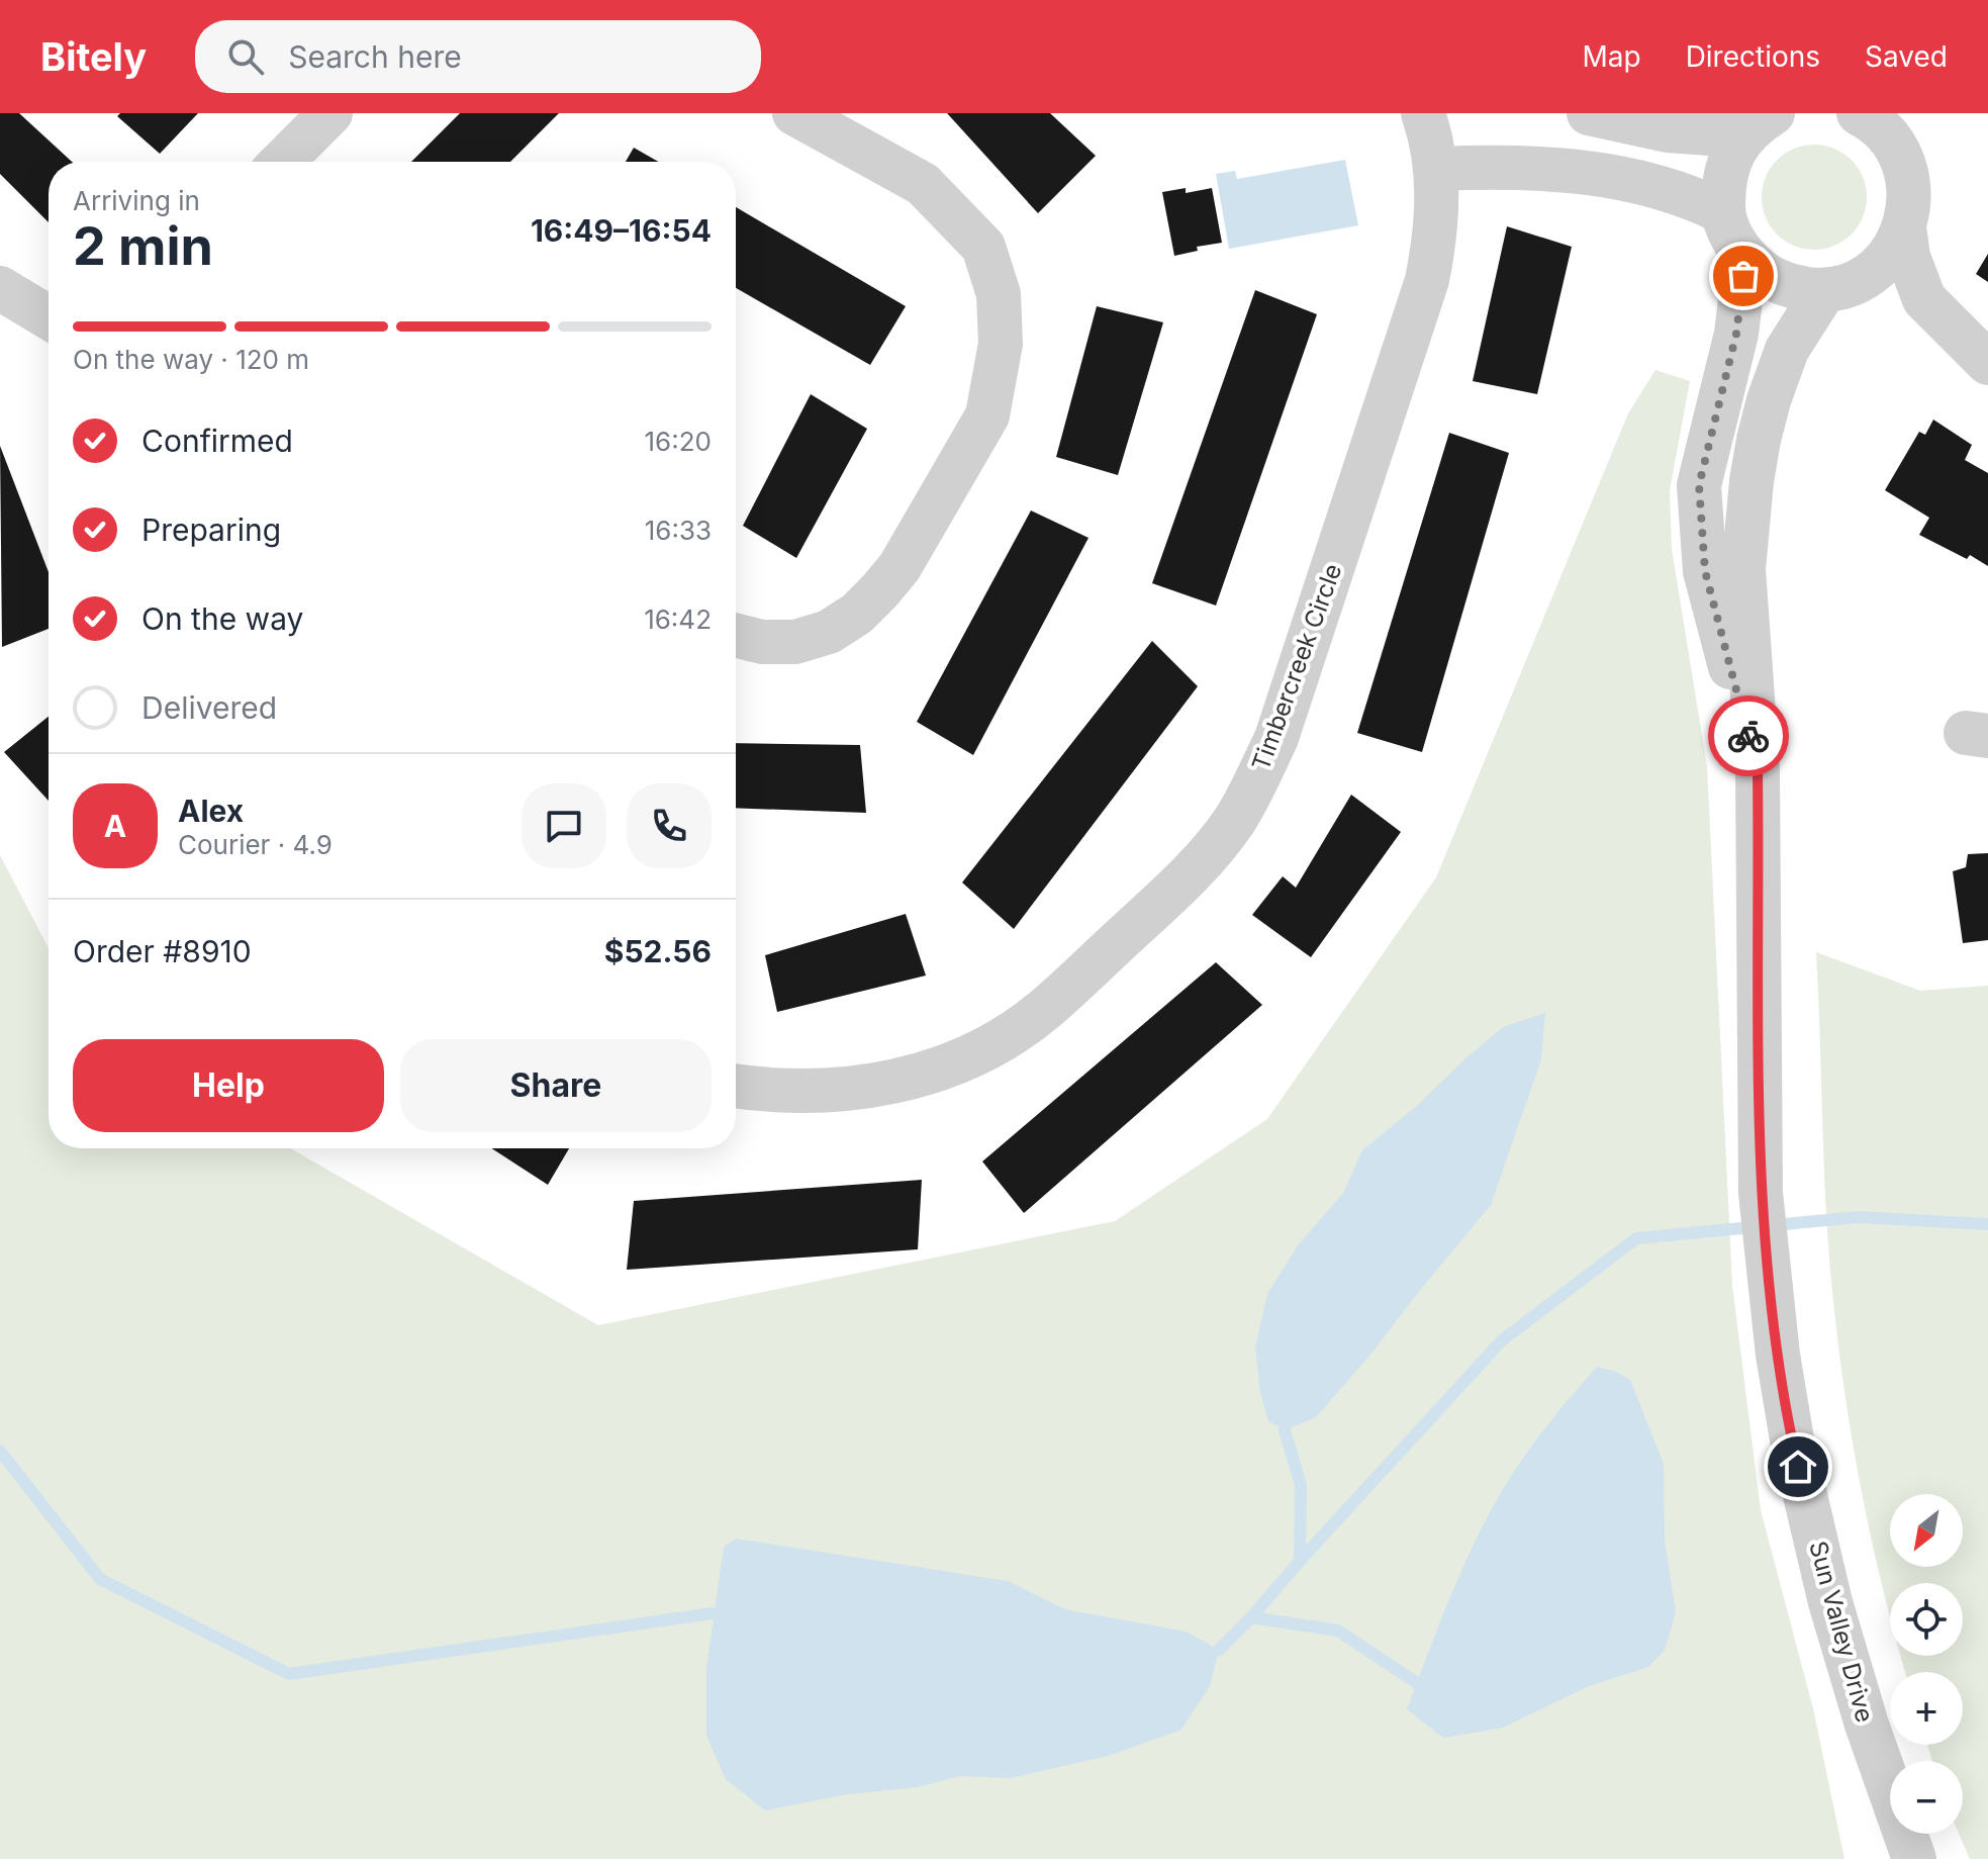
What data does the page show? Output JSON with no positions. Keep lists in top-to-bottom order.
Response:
{
  "streets": {
    "street": ["Timbercreek Circle", "Sun Valley Drive"]
  },
  "north": "bottom left",
  "page": {
    "header": "Bitely",
    "search": "Search here",
    "nav": ["Map", "Directions", "Saved"],
    "heading": ["2 min", "Arriving in", "16:49–16:54"],
    "panel": [
      "Alex",
      "Courier · 4.9",
      "Order #8910",
      "$52.56"
    ],
    "bar": "On the way · 120 m",
    "list": [
      ["Confirmed", "16:20"],
      ["Preparing", "16:33"],
      ["On the way", "16:42"],
      "Delivered"
    ],
    "round": "A",
    "buttons": ["Help", "Share"],
    "map_buttons": ["+", "−"]
  }
}
